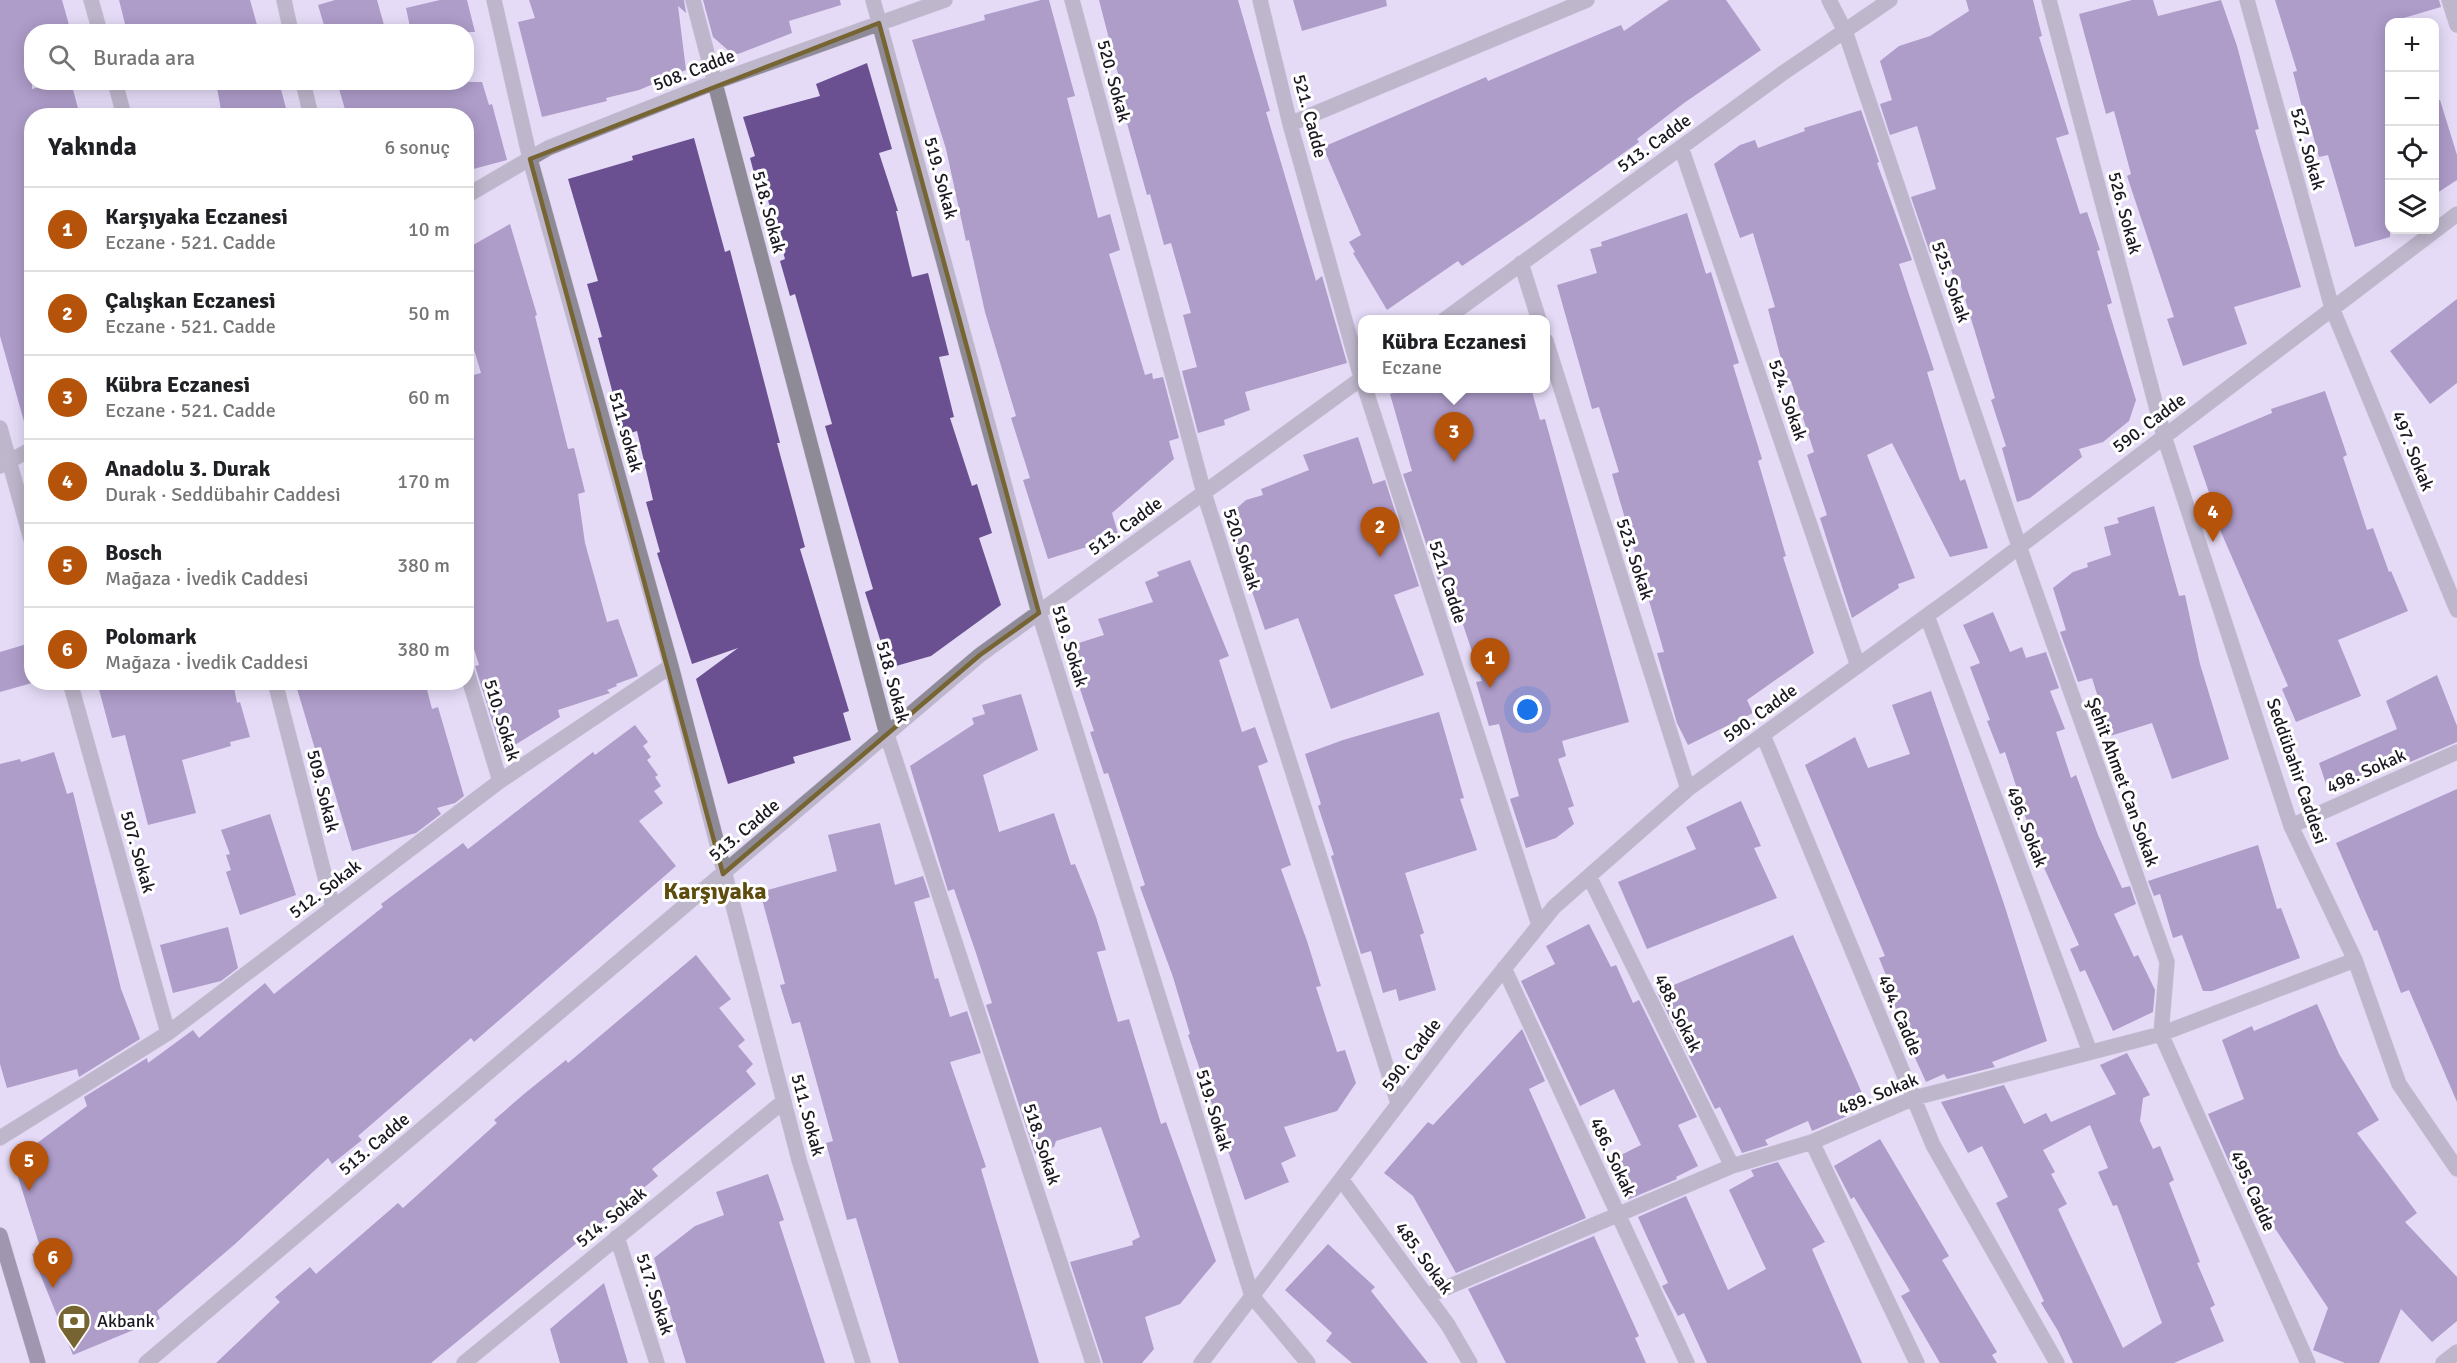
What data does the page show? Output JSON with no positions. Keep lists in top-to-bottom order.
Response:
{
  "streets": {
    "street": [
      "508. Cadde",
      "520. Sokak",
      "521. Cadde",
      "513. Cadde",
      "527. Sokak",
      "519. Sokak",
      "518. Sokak",
      "526. Sokak",
      "525. Sokak",
      "524. Sokak",
      "590. Cadde",
      "511. sokak",
      "497. Sokak",
      "523. Sokak",
      "510. Sokak",
      "Seddübahir Caddesi",
      "498. Sokak",
      "Şehit Ahmet Can Sokak",
      "509. Sokak",
      "496. Sokak",
      "507. Sokak",
      "512. Sokak",
      "488. Sokak",
      "494. Cadde",
      "489. Sokak",
      "511. Sokak",
      "486. Sokak",
      "495. Cadde",
      "514. Sokak",
      "485. Sokak",
      "517. Sokak"
    ]
  },
  "crossings": [
    ["508. Cadde", "519. Sokak"],
    ["508. Cadde", "518. Sokak"],
    ["508. Cadde", "511. sokak"],
    ["520. Sokak", "513. Cadde"],
    ["520. Sokak", "590. Cadde"],
    ["521. Cadde", "590. Cadde"],
    ["513. Cadde", "519. Sokak"],
    ["513. Cadde", "518. Sokak"],
    ["513. Cadde", "525. Sokak"],
    ["513. Cadde", "524. Sokak"],
    ["513. Cadde", "511. sokak"],
    ["513. Cadde", "511. Sokak"],
    ["527. Sokak", "590. Cadde"],
    ["527. Sokak", "497. Sokak"],
    ["519. Sokak", "590. Cadde"],
    ["526. Sokak", "590. Cadde"],
    ["526. Sokak", "Seddübahir Caddesi"],
    ["525. Sokak", "590. Cadde"],
    ["525. Sokak", "Şehit Ahmet Can Sokak"],
    ["524. Sokak", "590. Cadde"],
    ["590. Cadde", "497. Sokak"],
    ["590. Cadde", "523. Sokak"],
    ["590. Cadde", "Seddübahir Caddesi"],
    ["590. Cadde", "Şehit Ahmet Can Sokak"],
    ["590. Cadde", "496. Sokak"],
    ["590. Cadde", "488. Sokak"],
    ["590. Cadde", "494. Cadde"],
    ["590. Cadde", "486. Sokak"],
    ["590. Cadde", "485. Sokak"],
    ["511. sokak", "512. Sokak"],
    ["511. sokak", "511. Sokak"],
    ["510. Sokak", "512. Sokak"],
    ["Seddübahir Caddesi", "498. Sokak"],
    ["Seddübahir Caddesi", "489. Sokak"],
    ["Şehit Ahmet Can Sokak", "489. Sokak"],
    ["Şehit Ahmet Can Sokak", "495. Cadde"],
    ["509. Sokak", "512. Sokak"],
    ["496. Sokak", "489. Sokak"],
    ["507. Sokak", "512. Sokak"],
    ["488. Sokak", "489. Sokak"],
    ["494. Cadde", "489. Sokak"],
    ["489. Sokak", "486. Sokak"],
    ["489. Sokak", "495. Cadde"],
    ["489. Sokak", "485. Sokak"],
    ["511. Sokak", "514. Sokak"],
    ["514. Sokak", "517. Sokak"]
  ],
  "districts": ["Karşıyaka"],
  "places": {
    "bank": ["Akbank"]
  },
  "page": {
    "map_buttons": ["+", "−"],
    "search": "Burada ara",
    "heading": ["Yakında", "6 sonuç"],
    "list": [
      {
        "mark": "1",
        "name": "Karşıyaka Eczanesi",
        "note": "Eczane · 521. Cadde",
        "value": "10 m"
      },
      {
        "mark": "2",
        "name": "Çalışkan Eczanesi",
        "note": "Eczane · 521. Cadde",
        "value": "50 m"
      },
      {
        "mark": "3",
        "name": "Kübra Eczanesi",
        "note": "Eczane · 521. Cadde",
        "value": "60 m"
      },
      {
        "mark": "4",
        "name": "Anadolu 3. Durak",
        "note": "Durak · Seddübahir Caddesi",
        "value": "170 m"
      },
      {
        "mark": "5",
        "name": "Bosch",
        "note": "Mağaza · İvedik Caddesi",
        "value": "380 m"
      },
      {
        "mark": "6",
        "name": "Polomark",
        "note": "Mağaza · İvedik Caddesi",
        "value": "380 m"
      }
    ],
    "popup": ["Kübra Eczanesi", "Eczane"],
    "pins": [
      "3",
      "4",
      "2",
      "1",
      "5",
      "6"
    ]
  }
}
